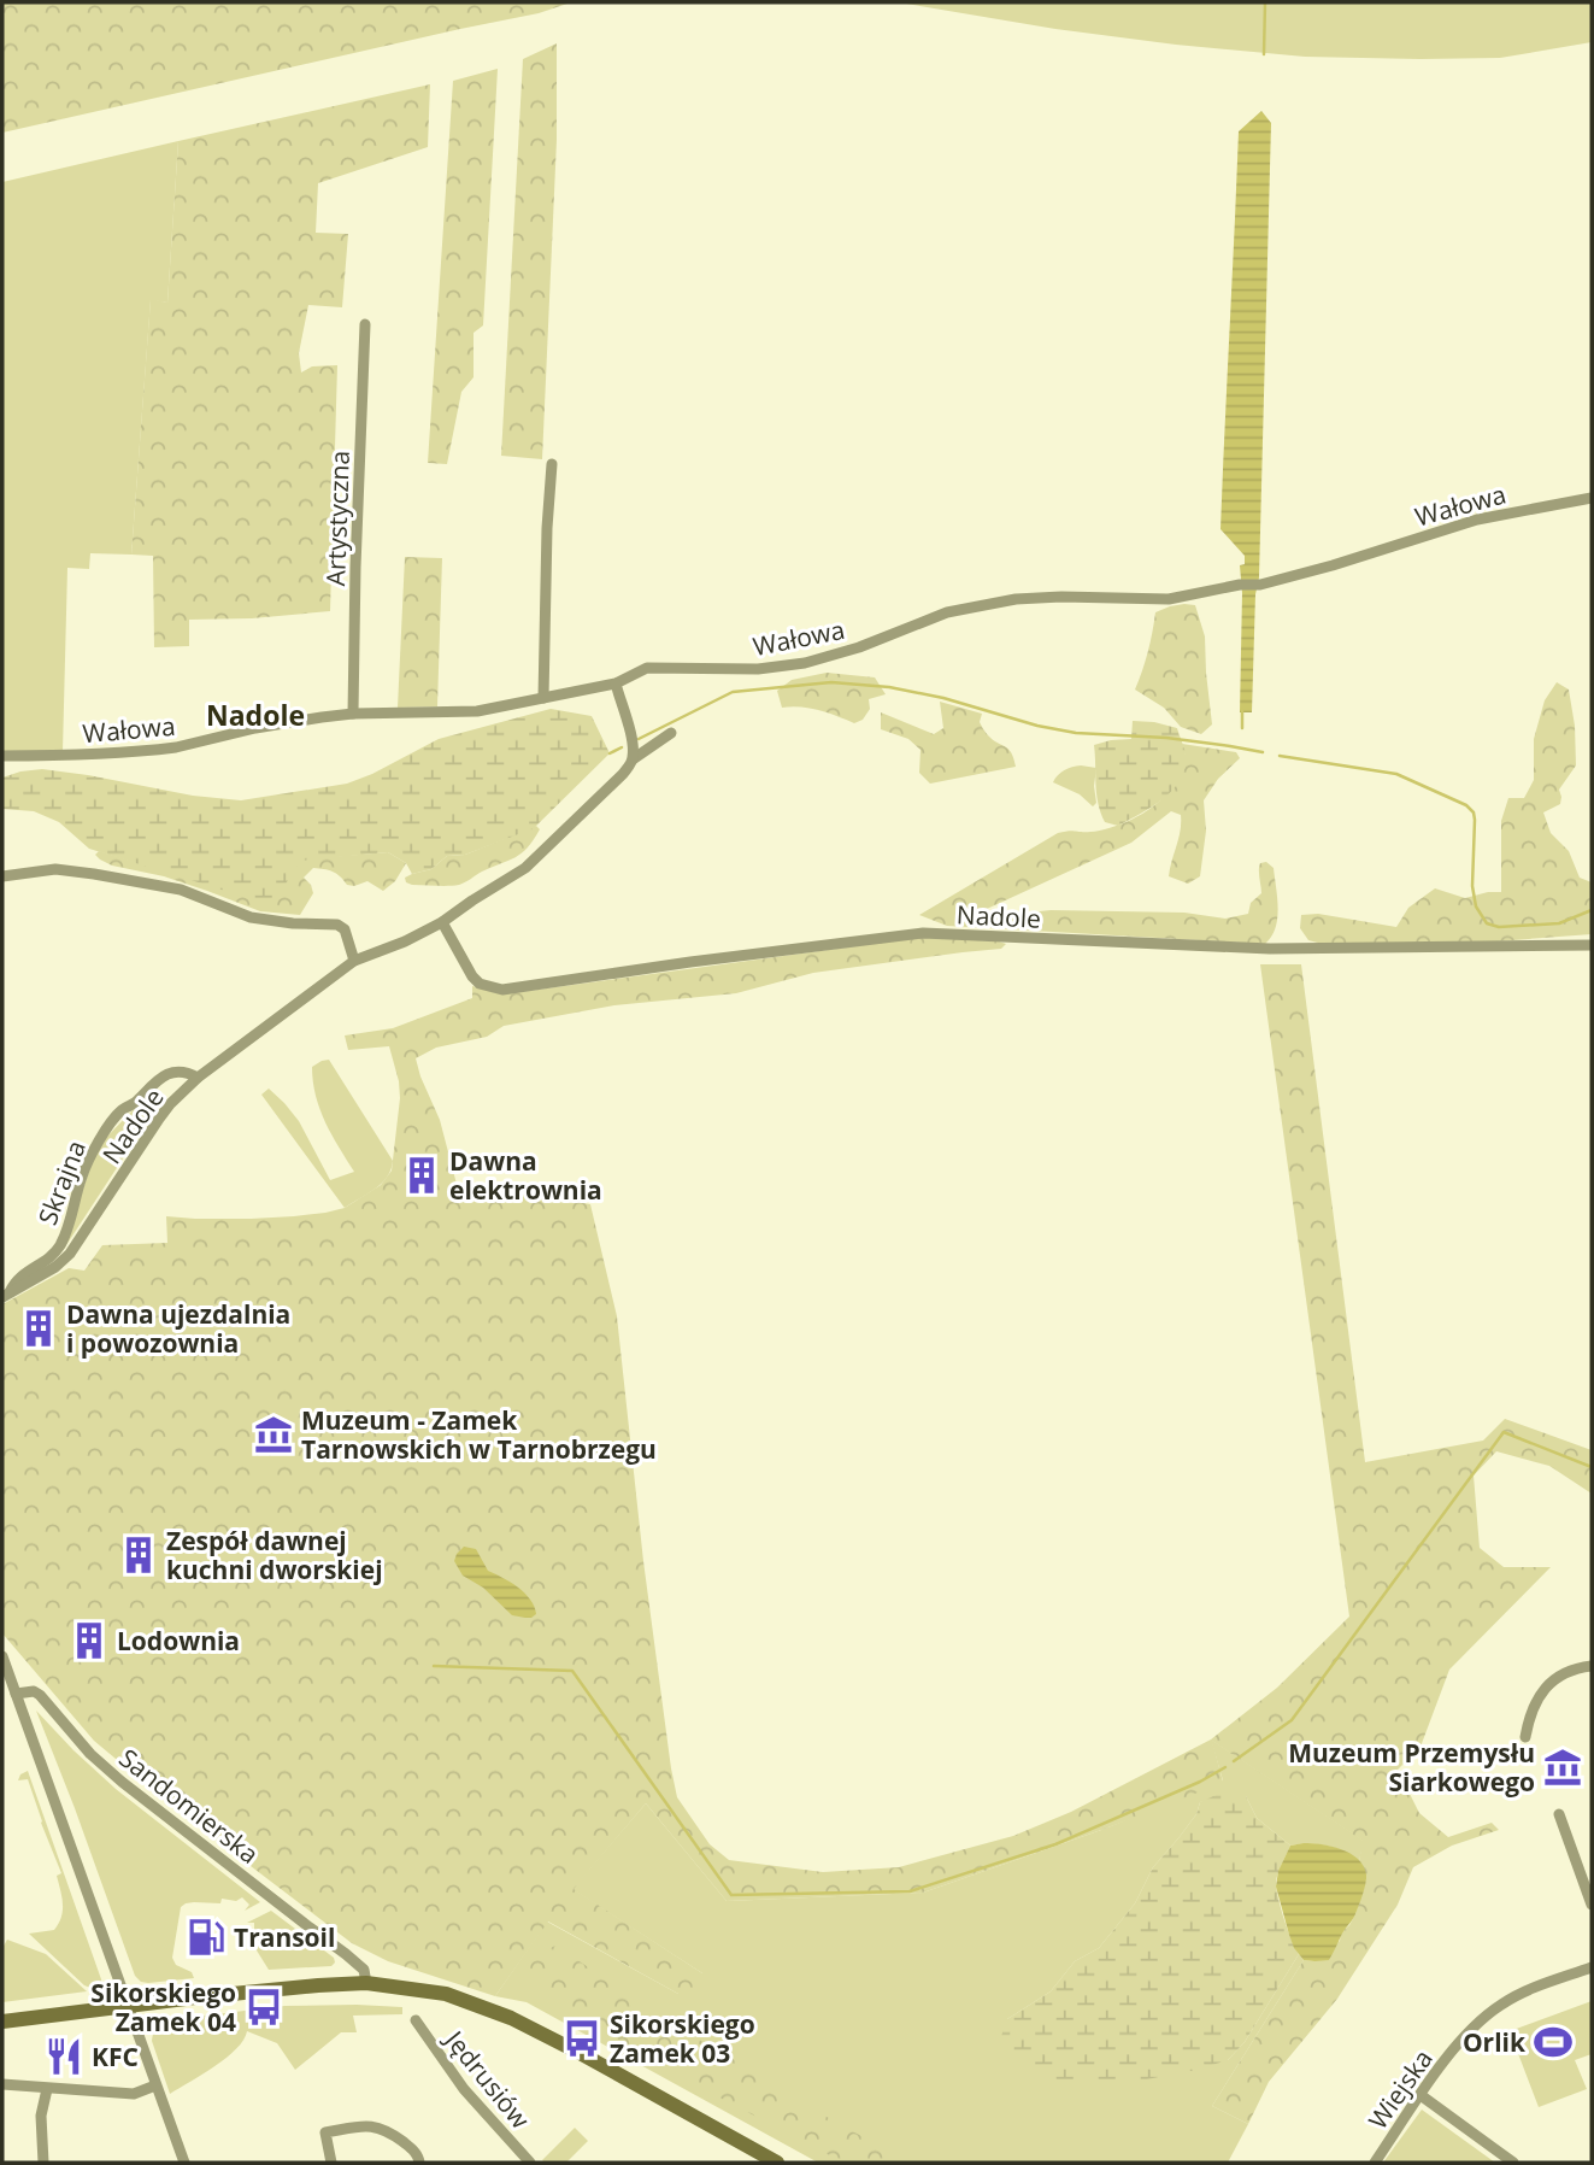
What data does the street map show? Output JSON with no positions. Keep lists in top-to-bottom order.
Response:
{
  "streets": {
    "street": [
      "Wałowa",
      "Artystyczna",
      "Nadole",
      "Skrajna",
      "Sandomierska",
      "Jędrusiów",
      "Wiejska"
    ]
  },
  "crossings": [
    ["Wałowa", "Artystyczna"],
    ["Nadole", "Skrajna"]
  ],
  "districts": ["Nadole"],
  "places": {
    "building": [
      "Dawna elektrownia",
      "Dawna ujezdalnia i powozownia",
      "Zespół dawnej kuchni dworskiej",
      "Lodownia"
    ],
    "museum": ["Muzeum - Zamek Tarnowskich w Tarnobrzegu", "Muzeum Przemysłu Siarkowego"],
    "fuel station": ["Transoil"],
    "bus stop": ["Sikorskiego Zamek 04", "Sikorskiego Zamek 03"],
    "sports": ["Orlik"],
    "restaurant": ["KFC"]
  }
}
